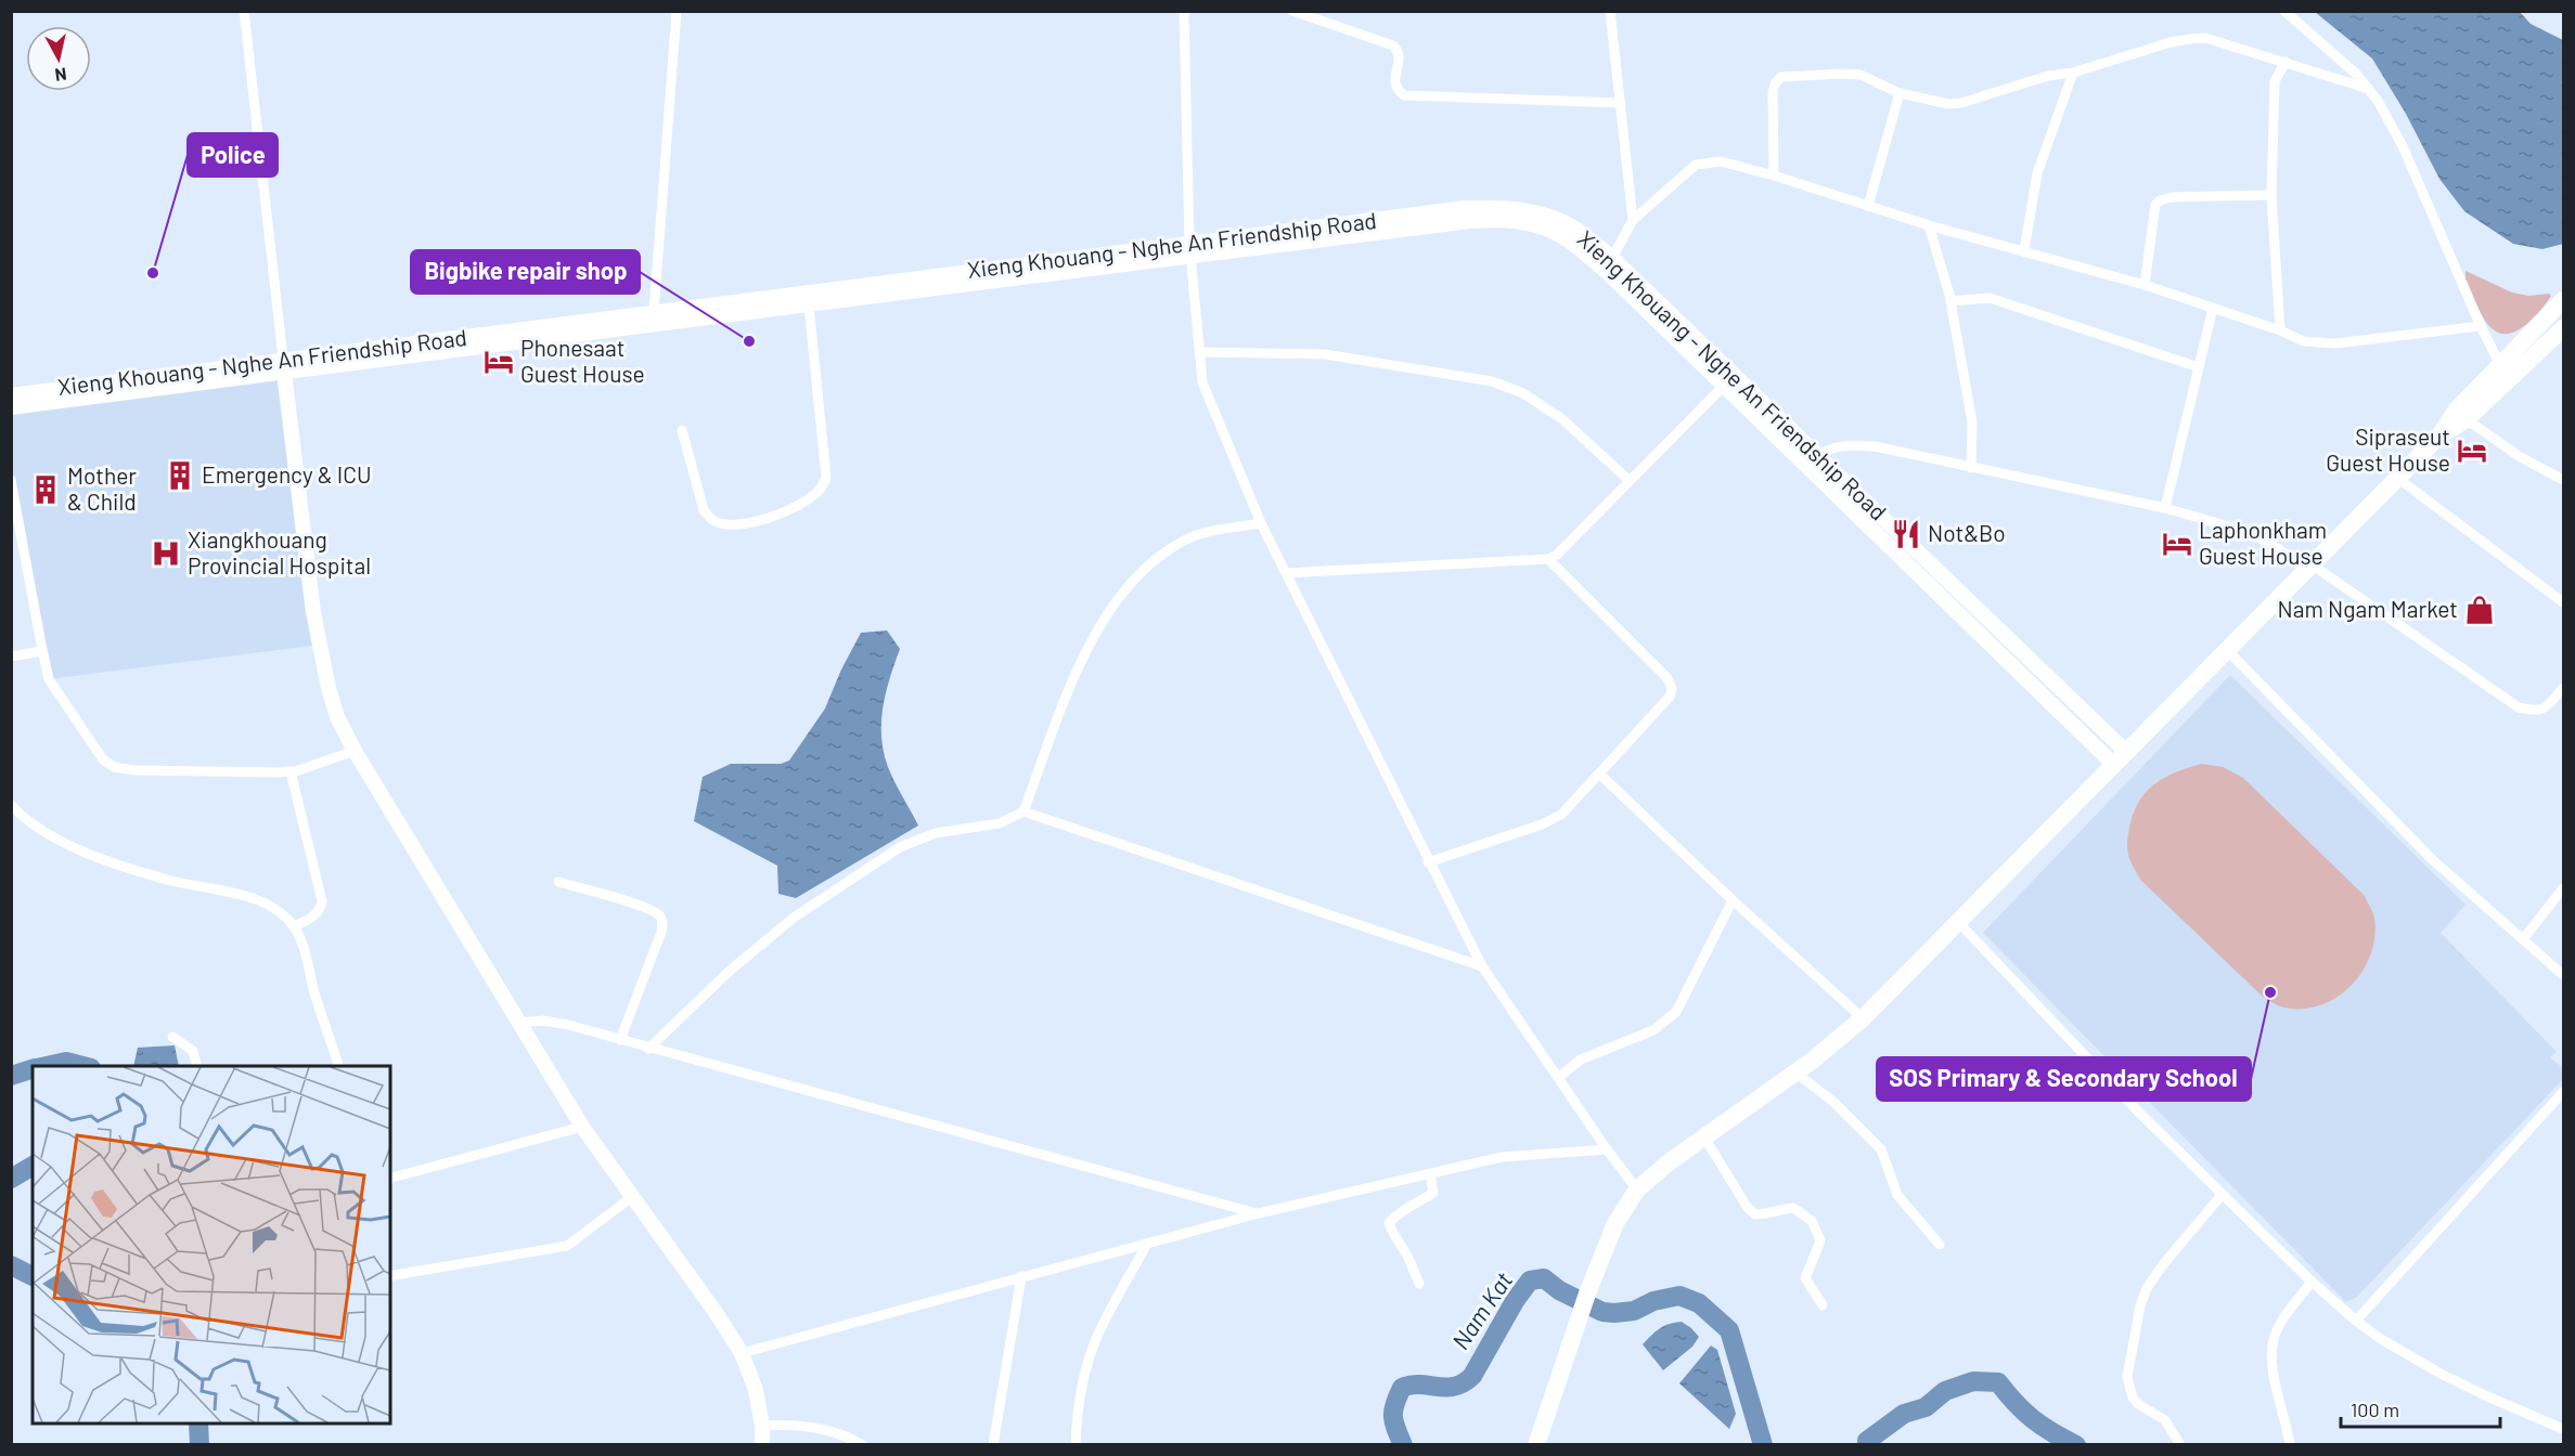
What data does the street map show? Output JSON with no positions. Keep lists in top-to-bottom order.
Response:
{
  "streets": {
    "street": ["Xieng Khouang - Nghe An Friendship Road"]
  },
  "water": ["Nam Kat"],
  "places": {
    "other": ["Police", "Bigbike repair shop", "SOS Primary & Secondary School"],
    "hotel": ["Phonesaat Guest House", "Sipraseut Guest House", "Laphonkham Guest House"],
    "building": ["Emergency & ICU", "Mother & Child"],
    "restaurant": ["Not&Bo"],
    "hospital": ["Xiangkhouang Provincial Hospital"],
    "shop": ["Nam Ngam Market"]
  },
  "scale_bar": "100 m",
  "north": "bottom"
}
